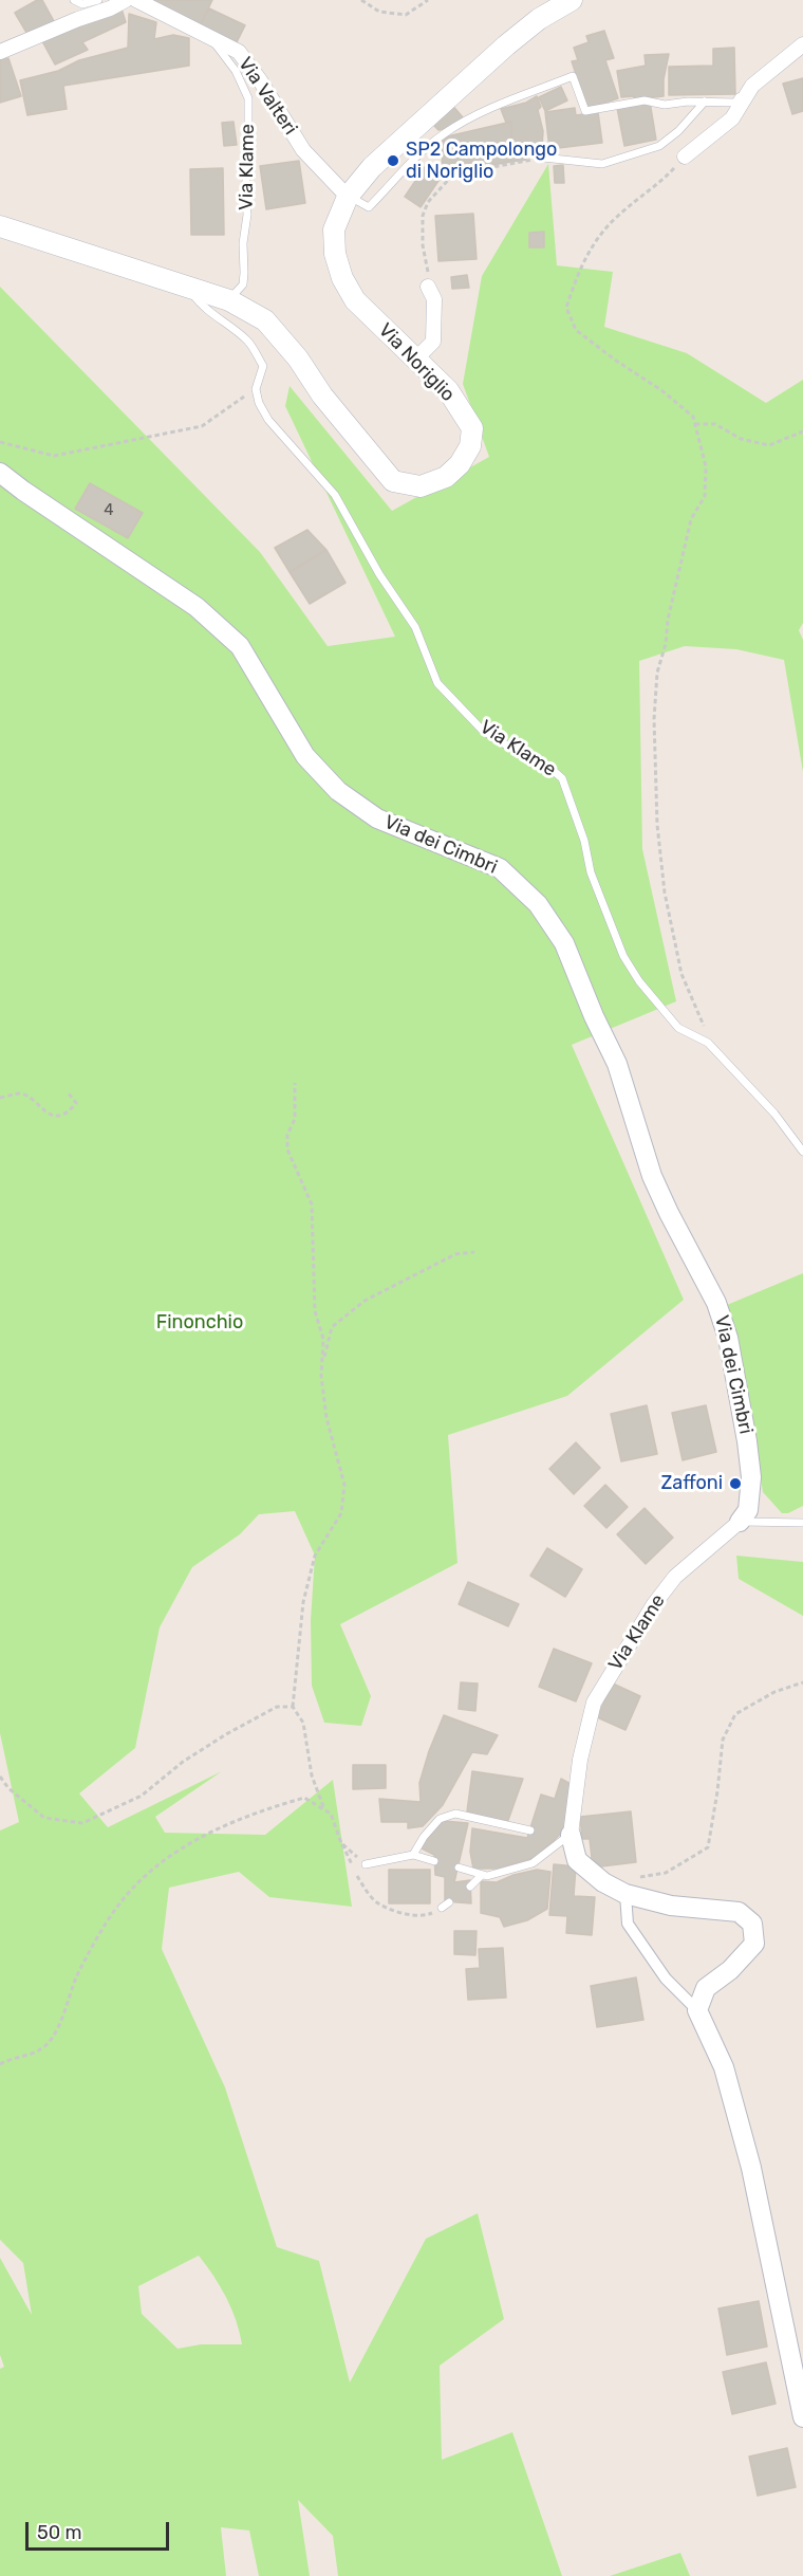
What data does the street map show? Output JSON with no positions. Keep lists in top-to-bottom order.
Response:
{
  "streets": {
    "main road": ["Via Noriglio"],
    "street": ["Via Valteri", "Via Klame", "Via dei Cimbri"]
  },
  "crossings": [
    ["Via Valteri", "Via Klame"],
    ["Via Valteri", "Via Noriglio"],
    ["Via Klame", "Via Noriglio"],
    ["Via Klame", "Via dei Cimbri"]
  ],
  "parks": ["Finonchio"],
  "places": ["SP2 Campolongo di Noriglio", "Zaffoni"],
  "house_numbers": ["4"],
  "scale_bar": "50 m"
}
